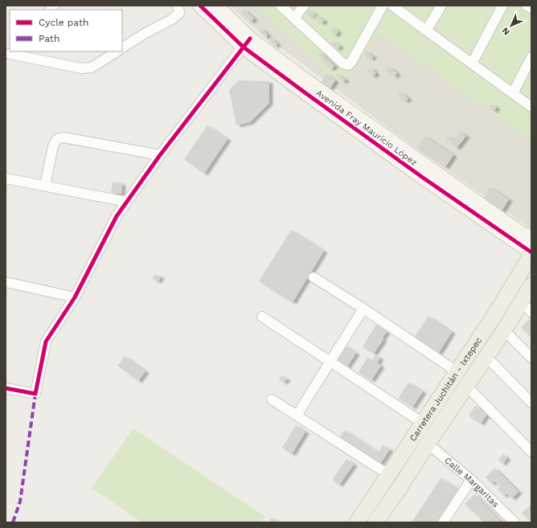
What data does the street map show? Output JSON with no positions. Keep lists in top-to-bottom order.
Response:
{
  "streets": {
    "main road": ["Carretera Juchitán - Ixtepec"],
    "street": ["Avenida Fray Mauricio López", "Calle Margaritas"]
  },
  "crossings": [
    ["Avenida Fray Mauricio López", "Carretera Juchitán - Ixtepec"],
    ["Carretera Juchitán - Ixtepec", "Calle Margaritas"]
  ],
  "legend": ["Cycle path", "Path"],
  "north": "bottom left"
}
